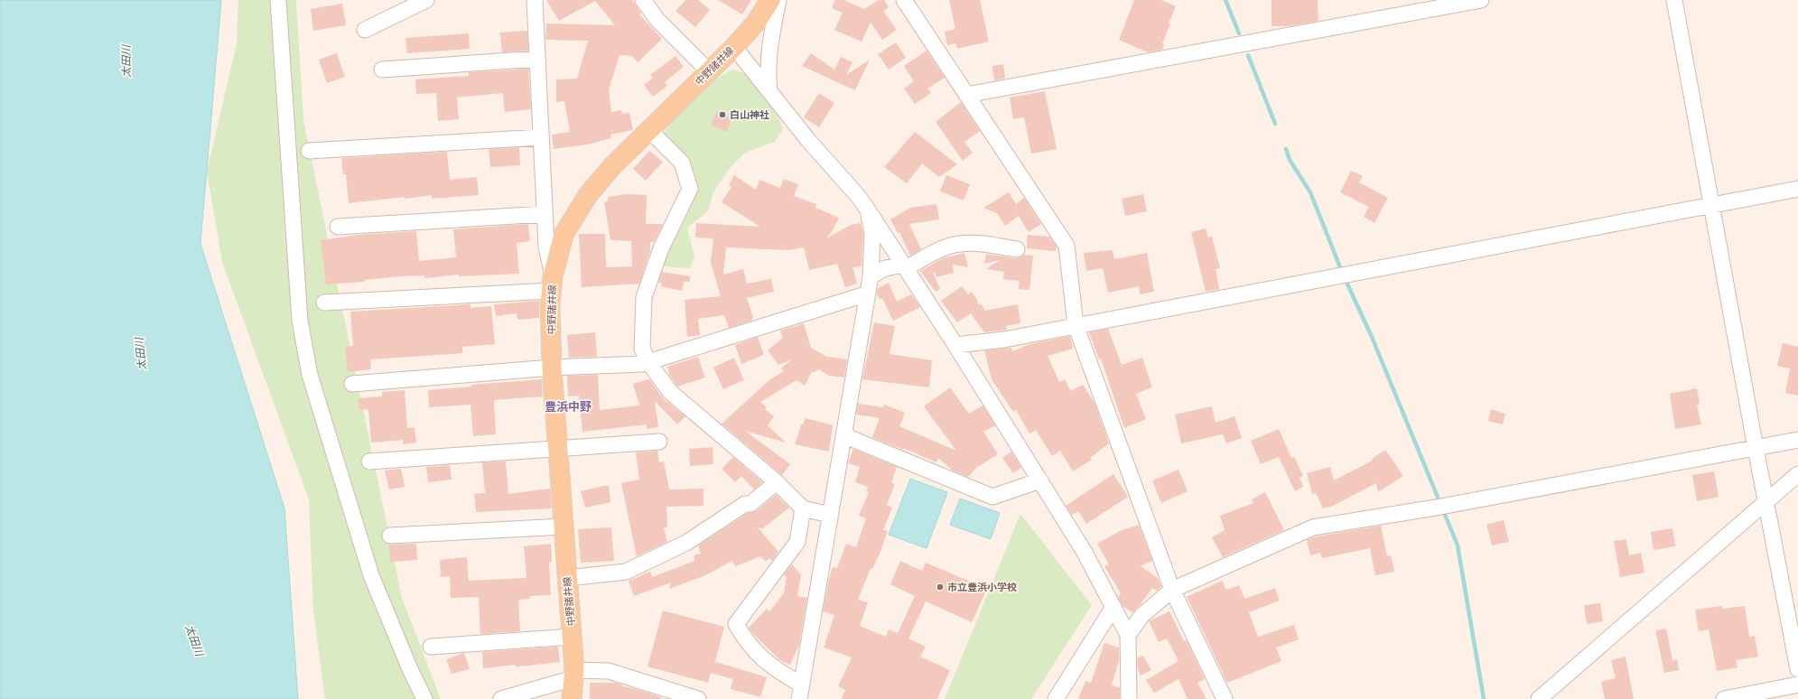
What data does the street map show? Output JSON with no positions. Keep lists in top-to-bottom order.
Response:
{
  "streets": {
    "main road": ["中野諸井線"]
  },
  "districts": ["豊浜中野"],
  "water": ["太田川"],
  "places": ["白山神社", "市立豊浜小学校"]
}
